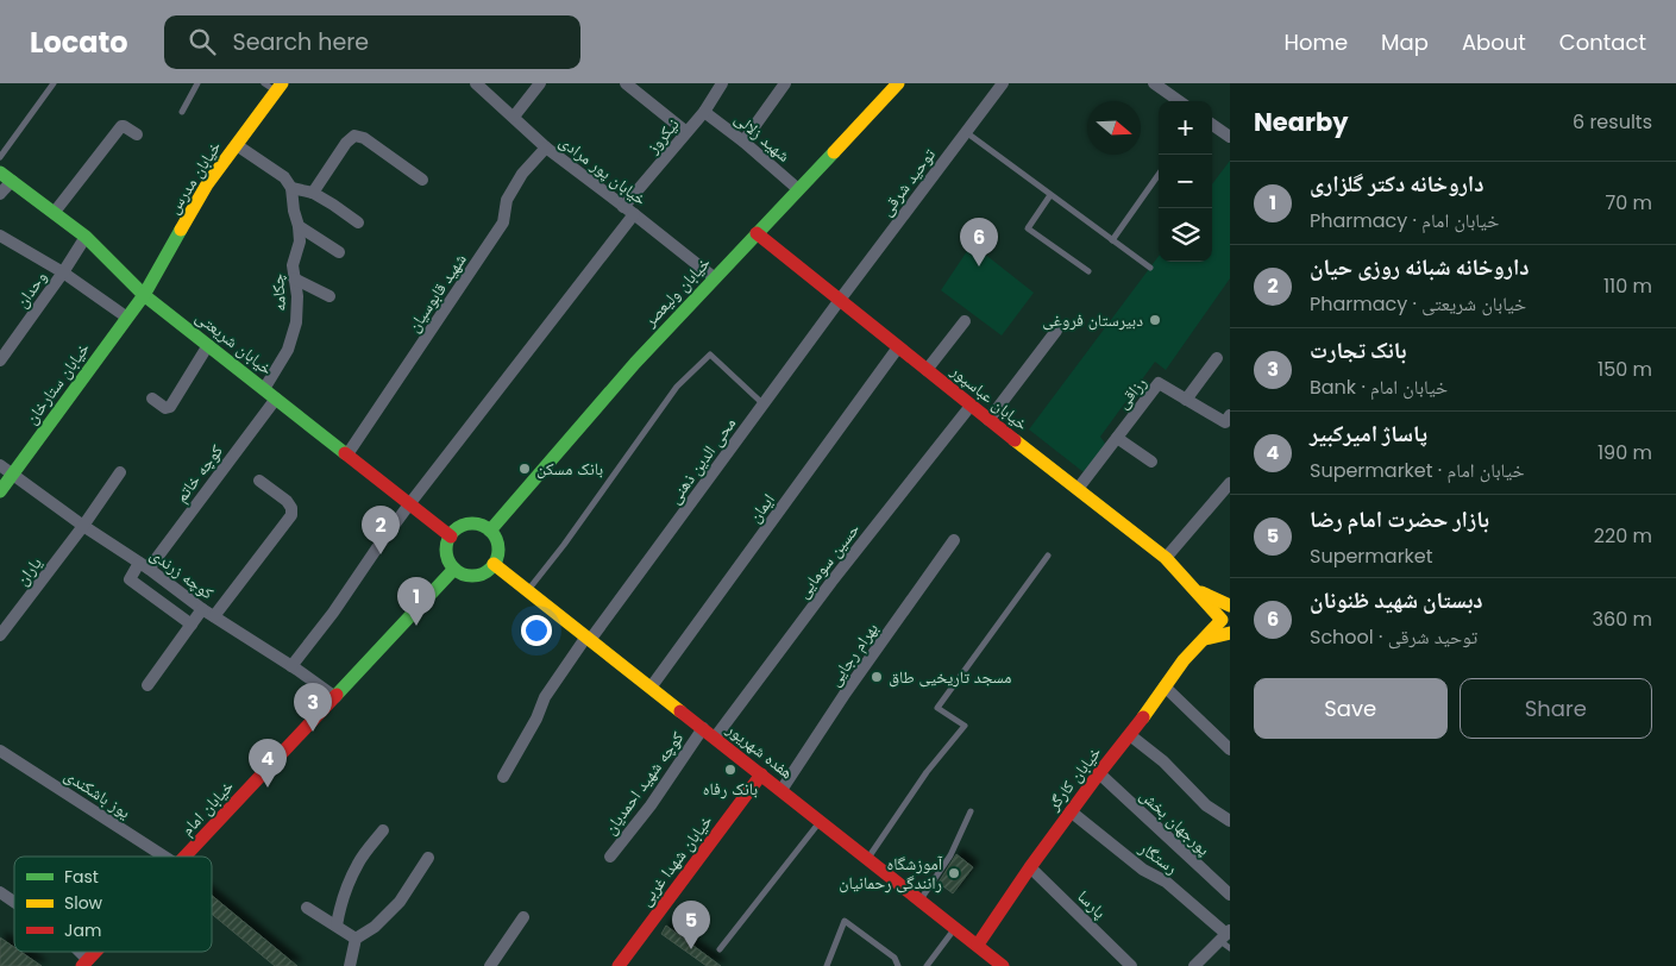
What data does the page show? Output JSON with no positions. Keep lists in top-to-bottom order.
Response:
{
  "streets": {
    "main road": [
      "خیابان مدرس",
      "خیابان ولیعصر",
      "خیابان شریعتی",
      "خیابان ستارخان",
      "خیابان عباسپور",
      "هفده شهریور",
      "خیابان کارگر",
      "خیابان امام",
      "خیابان شهدا غربی"
    ],
    "street": [
      "نیکروز",
      "شهید زلالی",
      "خیابان پور مرادی",
      "توحید شرقی",
      "وحدان",
      "چکامه",
      "شهید قابوسیان",
      "رزاقی",
      "محی الدین ذهنی",
      "کوچه خاتم",
      "ایمان",
      "حسین سومایی",
      "یاران",
      "کوچه زرندی",
      "بهرام رجایی",
      "کوچه شهید احمدیان",
      "یوز باشکندی",
      "پورجهان بخش",
      "رستگار",
      "پارسا"
    ]
  },
  "crossings": [
    ["نیکروز", "شهید زلالی"],
    ["نیکروز", "خیابان پور مرادی"],
    ["نیکروز", "خیابان شریعتی"],
    ["نیکروز", "کوچه زرندی"],
    ["شهید زلالی", "خیابان ولیعصر"],
    ["خیابان پور مرادی", "خیابان ولیعصر"],
    ["خیابان پور مرادی", "شهید قابوسیان"],
    ["خیابان مدرس", "خیابان شریعتی"],
    ["خیابان مدرس", "خیابان ستارخان"],
    ["توحید شرقی", "خیابان عباسپور"],
    ["توحید شرقی", "محی الدین ذهنی"],
    ["وحدان", "خیابان شریعتی"],
    ["خیابان ولیعصر", "خیابان شریعتی"],
    ["خیابان ولیعصر", "خیابان عباسپور"],
    ["خیابان ولیعصر", "هفده شهریور"],
    ["خیابان ولیعصر", "خیابان امام"],
    ["چکامه", "خیابان شریعتی"],
    ["شهید قابوسیان", "خیابان شریعتی"],
    ["خیابان شریعتی", "خیابان ستارخان"],
    ["خیابان شریعتی", "کوچه خاتم"],
    ["خیابان شریعتی", "هفده شهریور"],
    ["خیابان شریعتی", "خیابان امام"],
    ["خیابان ستارخان", "کوچه زرندی"],
    ["رزاقی", "خیابان عباسپور"],
    ["خیابان عباسپور", "محی الدین ذهنی"],
    ["خیابان عباسپور", "ایمان"],
    ["خیابان عباسپور", "حسین سومایی"],
    ["خیابان عباسپور", "خیابان کارگر"],
    ["محی الدین ذهنی", "هفده شهریور"],
    ["کوچه خاتم", "کوچه زرندی"],
    ["ایمان", "هفده شهریور"],
    ["حسین سومایی", "هفده شهریور"],
    ["یاران", "کوچه زرندی"],
    ["کوچه زرندی", "خیابان امام"],
    ["بهرام رجایی", "هفده شهریور"],
    ["هفده شهریور", "خیابان کارگر"],
    ["هفده شهریور", "کوچه شهید احمدیان"],
    ["هفده شهریور", "خیابان امام"],
    ["هفده شهریور", "خیابان شهدا غربی"],
    ["خیابان کارگر", "پورجهان بخش"],
    ["خیابان کارگر", "رستگار"],
    ["خیابان کارگر", "پارسا"]
  ],
  "places": [
    "دبیرستان فروغی",
    "بانک مسکن",
    "مسجد تاریخیی طاق",
    "بانک رفاه",
    "آموزشگاه رانندگی رحمانیان"
  ],
  "legend": ["Fast", "Slow", "Jam"],
  "north": "right",
  "page": {
    "header": "Locato",
    "search": "Search here",
    "nav": [
      "Home",
      "Map",
      "About",
      "Contact"
    ],
    "heading": ["Nearby", "6 results"],
    "map_buttons": ["+", "−"],
    "list": [
      {
        "mark": "1",
        "name": "داروخانه دکتر گلزاری",
        "note": "Pharmacy · خیابان امام",
        "value": "70 m"
      },
      {
        "mark": "2",
        "name": "داروخانه شبانه روزی حیان",
        "note": "Pharmacy · خیابان شریعتی",
        "value": "110 m"
      },
      {
        "mark": "3",
        "name": "بانک تجارت",
        "note": "Bank · خیابان امام",
        "value": "150 m"
      },
      {
        "mark": "4",
        "name": "پاساژ امیرکبیر",
        "note": "Supermarket · خیابان امام",
        "value": "190 m"
      },
      {
        "mark": "5",
        "name": "بازار حضرت امام رضا",
        "note": "Supermarket",
        "value": "220 m"
      },
      {
        "mark": "6",
        "name": "دبستان شهید ظنونان",
        "note": "School · توحید شرقی",
        "value": "360 m"
      }
    ],
    "pins": [
      "6",
      "2",
      "1",
      "3",
      "4",
      "5"
    ],
    "buttons": ["Save", "Share"]
  }
}
